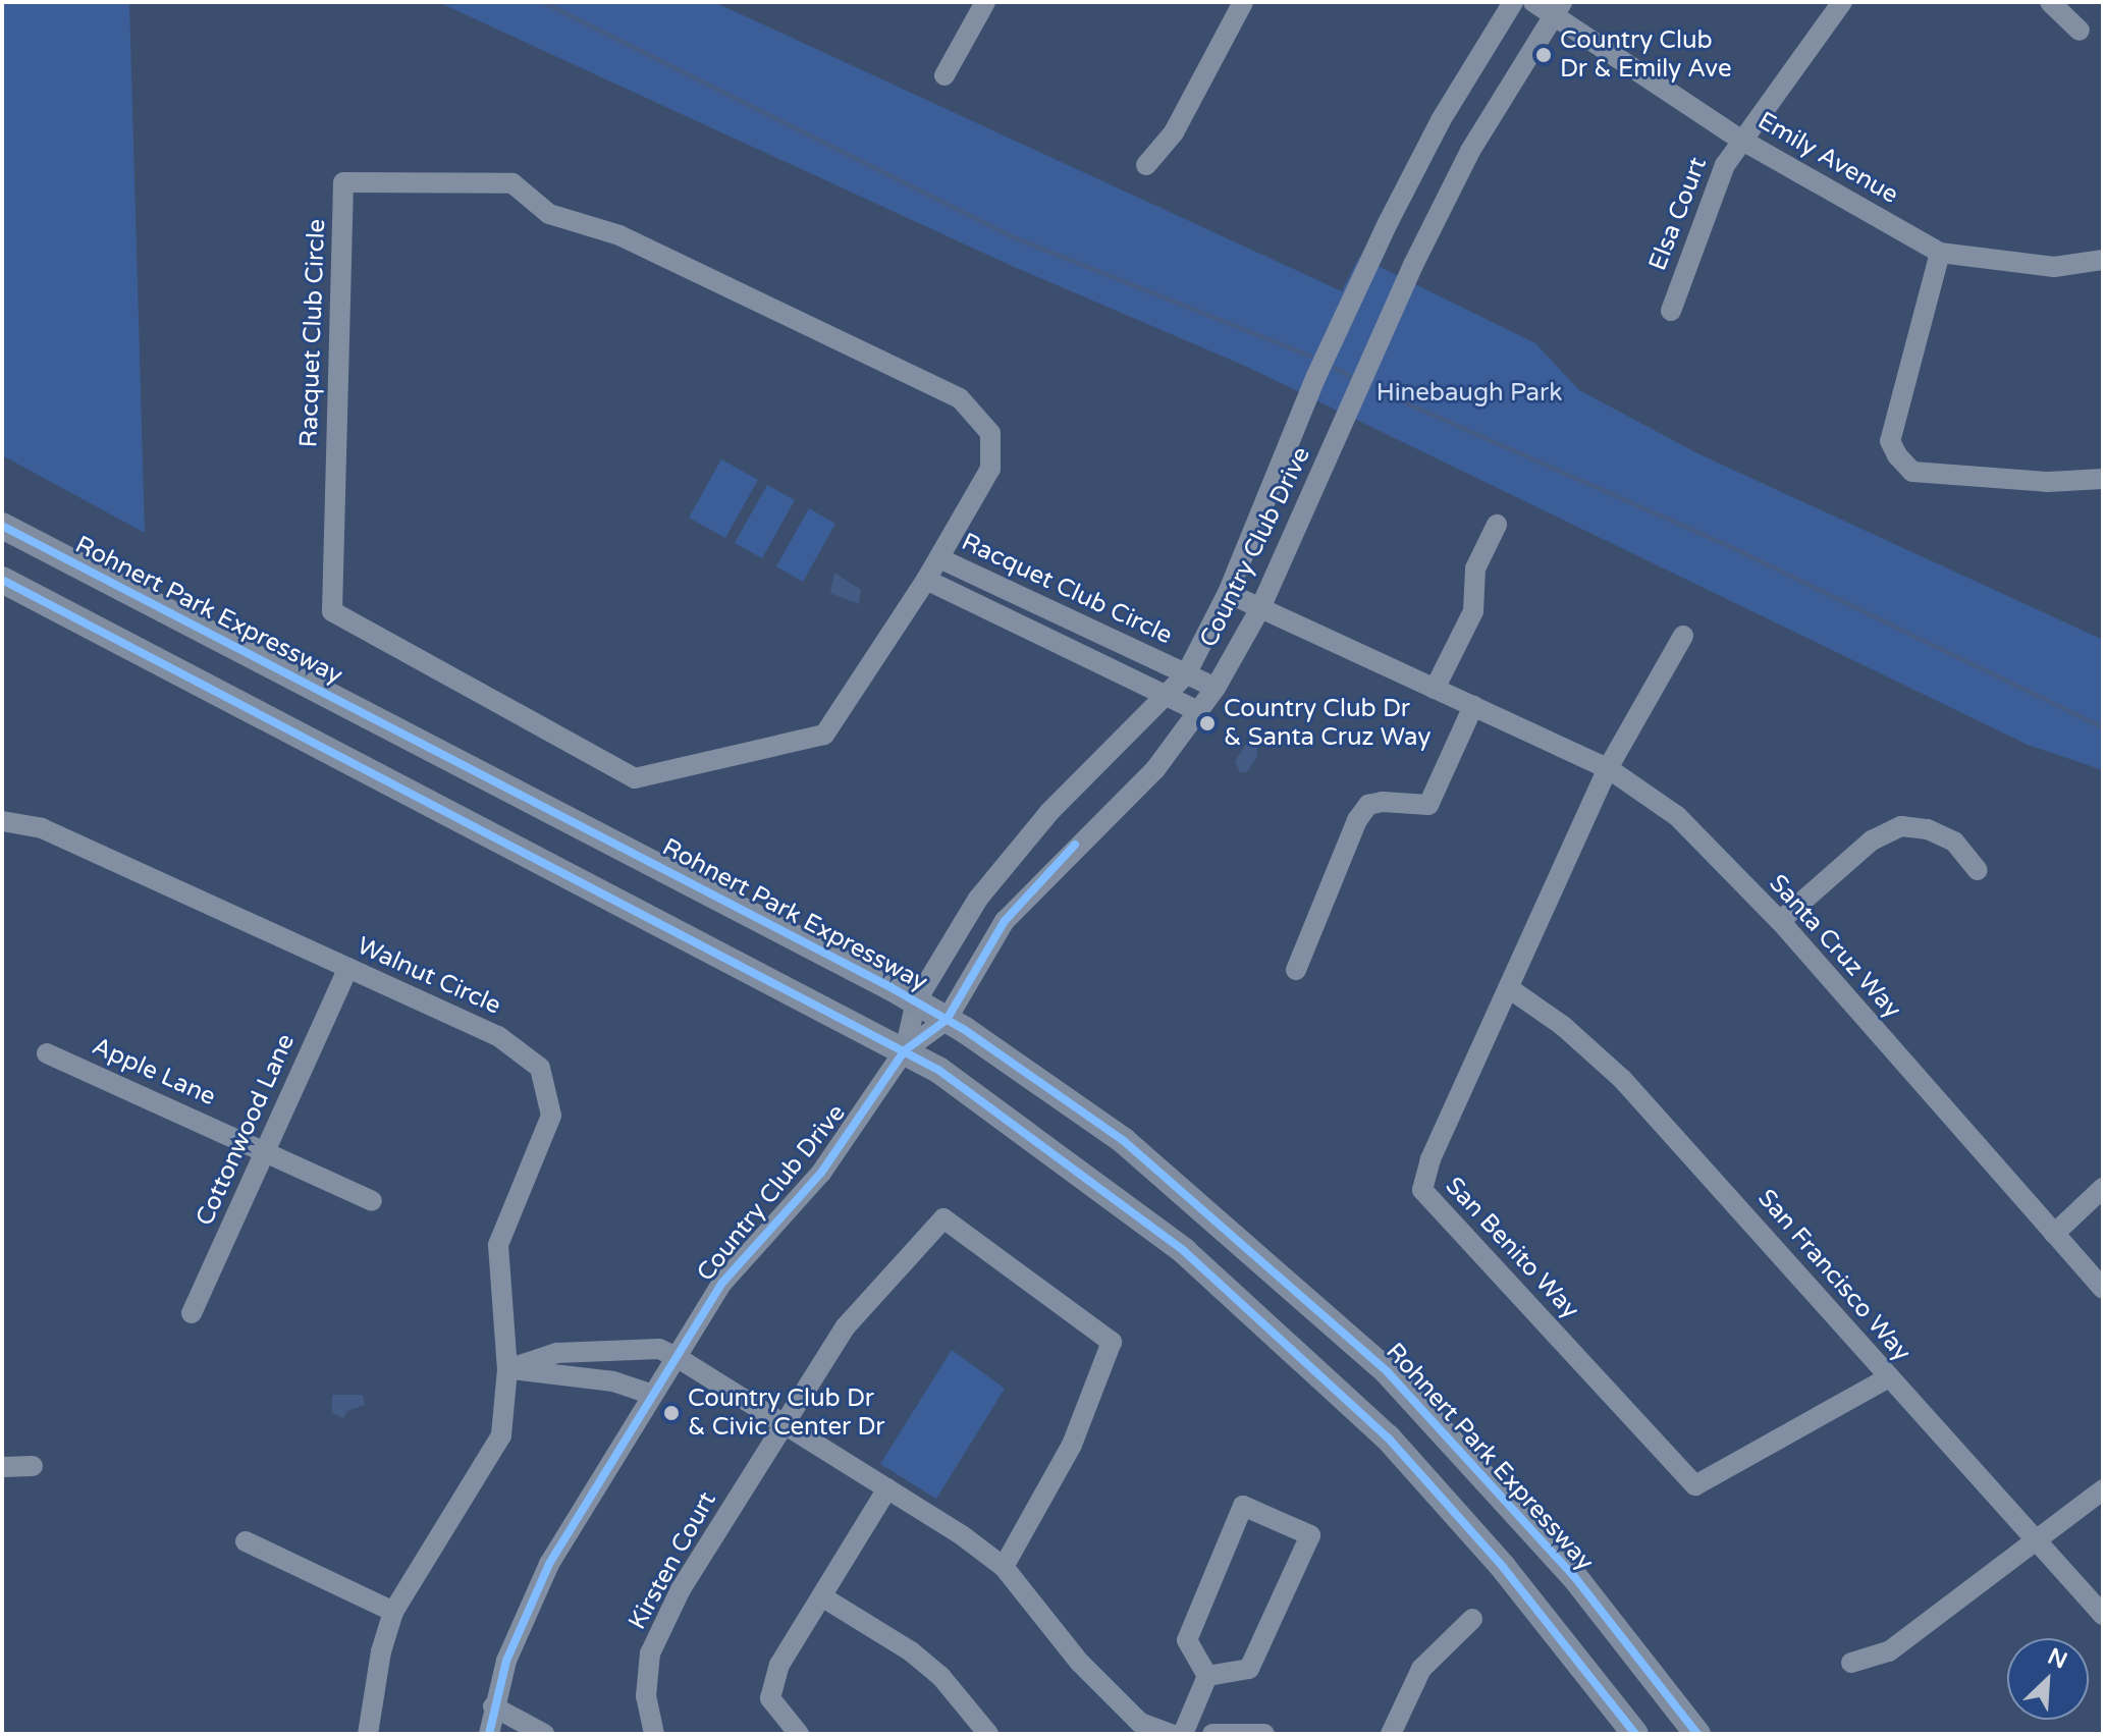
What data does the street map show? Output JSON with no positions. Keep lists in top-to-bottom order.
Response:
{
  "streets": {
    "main road": ["Rohnert Park Expressway"],
    "street": [
      "Emily Avenue",
      "Elsa Court",
      "Racquet Club Circle",
      "Country Club Drive",
      "Santa Cruz Way",
      "Walnut Circle",
      "Apple Lane",
      "Cottonwood Lane",
      "San Benito Way",
      "San Francisco Way",
      "Kirsten Court"
    ]
  },
  "crossings": [
    ["Emily Avenue", "Elsa Court"],
    ["Emily Avenue", "Country Club Drive"],
    ["Racquet Club Circle", "Country Club Drive"],
    ["Country Club Drive", "Rohnert Park Expressway"],
    ["Country Club Drive", "Santa Cruz Way"],
    ["Santa Cruz Way", "San Benito Way"],
    ["Walnut Circle", "Cottonwood Lane"],
    ["Apple Lane", "Cottonwood Lane"],
    ["San Benito Way", "San Francisco Way"]
  ],
  "parks": ["Hinebaugh Park"],
  "places": ["Country Club Dr & Emily Ave", "Country Club Dr & Santa Cruz Way", "Country Club Dr & Civic Center Dr"],
  "north": "top right"
}
